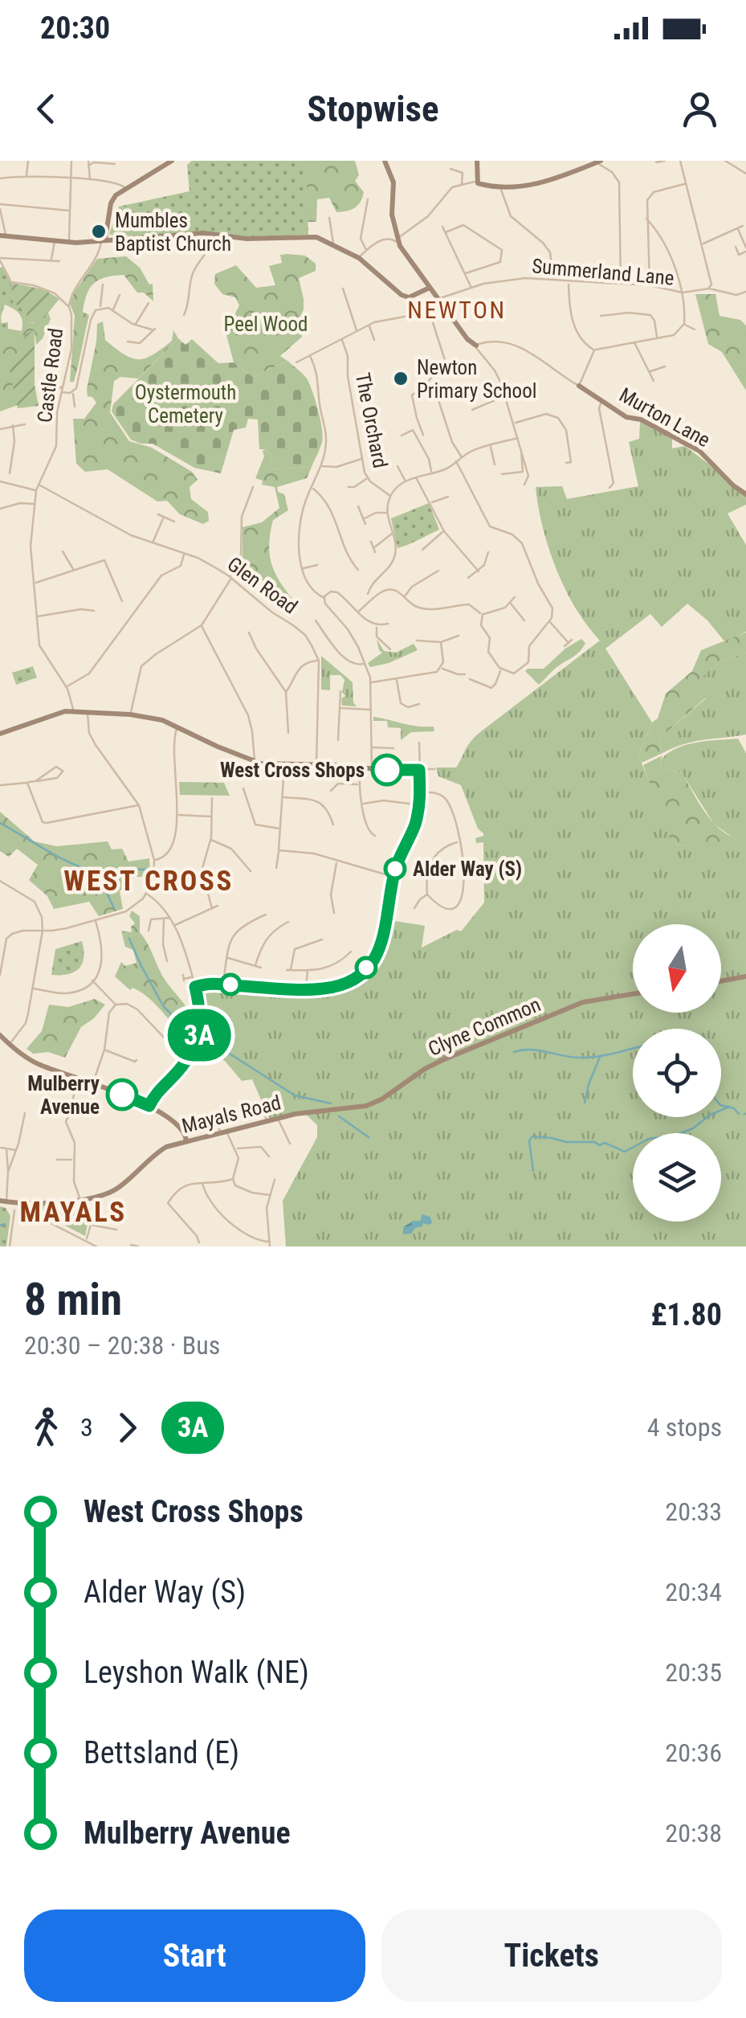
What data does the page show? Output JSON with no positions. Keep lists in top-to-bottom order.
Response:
{
  "streets": {
    "street": [
      "Summerland Lane",
      "Castle Road",
      "Murton Lane",
      "The Orchard",
      "Glen Road",
      "Clyne Common",
      "Mayals Road"
    ]
  },
  "crossings": [
    ["Castle Road", "Glen Road"],
    ["Clyne Common", "Mayals Road"]
  ],
  "districts": ["NEWTON", "WEST CROSS", "MAYALS"],
  "parks": ["Peel Wood", "Oystermouth Cemetery"],
  "places": [
    "Mumbles Baptist Church",
    "Newton Primary School",
    "West Cross Shops",
    "Alder Way (S)",
    "Mulberry Avenue"
  ],
  "lines": ["bus line 3A"],
  "north": "bottom",
  "page": {
    "status": "20:30",
    "header": "Stopwise",
    "on_map": "3A",
    "heading": ["8 min", "20:30 – 20:38 · Bus", "£1.80"],
    "legs": ["3", "3A", "4 stops"],
    "list": [
      {
        "name": "West Cross Shops",
        "value": "20:33"
      },
      {
        "name": "Alder Way (S)",
        "value": "20:34"
      },
      {
        "name": "Leyshon Walk (NE)",
        "value": "20:35"
      },
      {
        "name": "Bettsland (E)",
        "value": "20:36"
      },
      {
        "name": "Mulberry Avenue",
        "value": "20:38"
      }
    ],
    "buttons": ["Start", "Tickets"]
  }
}
